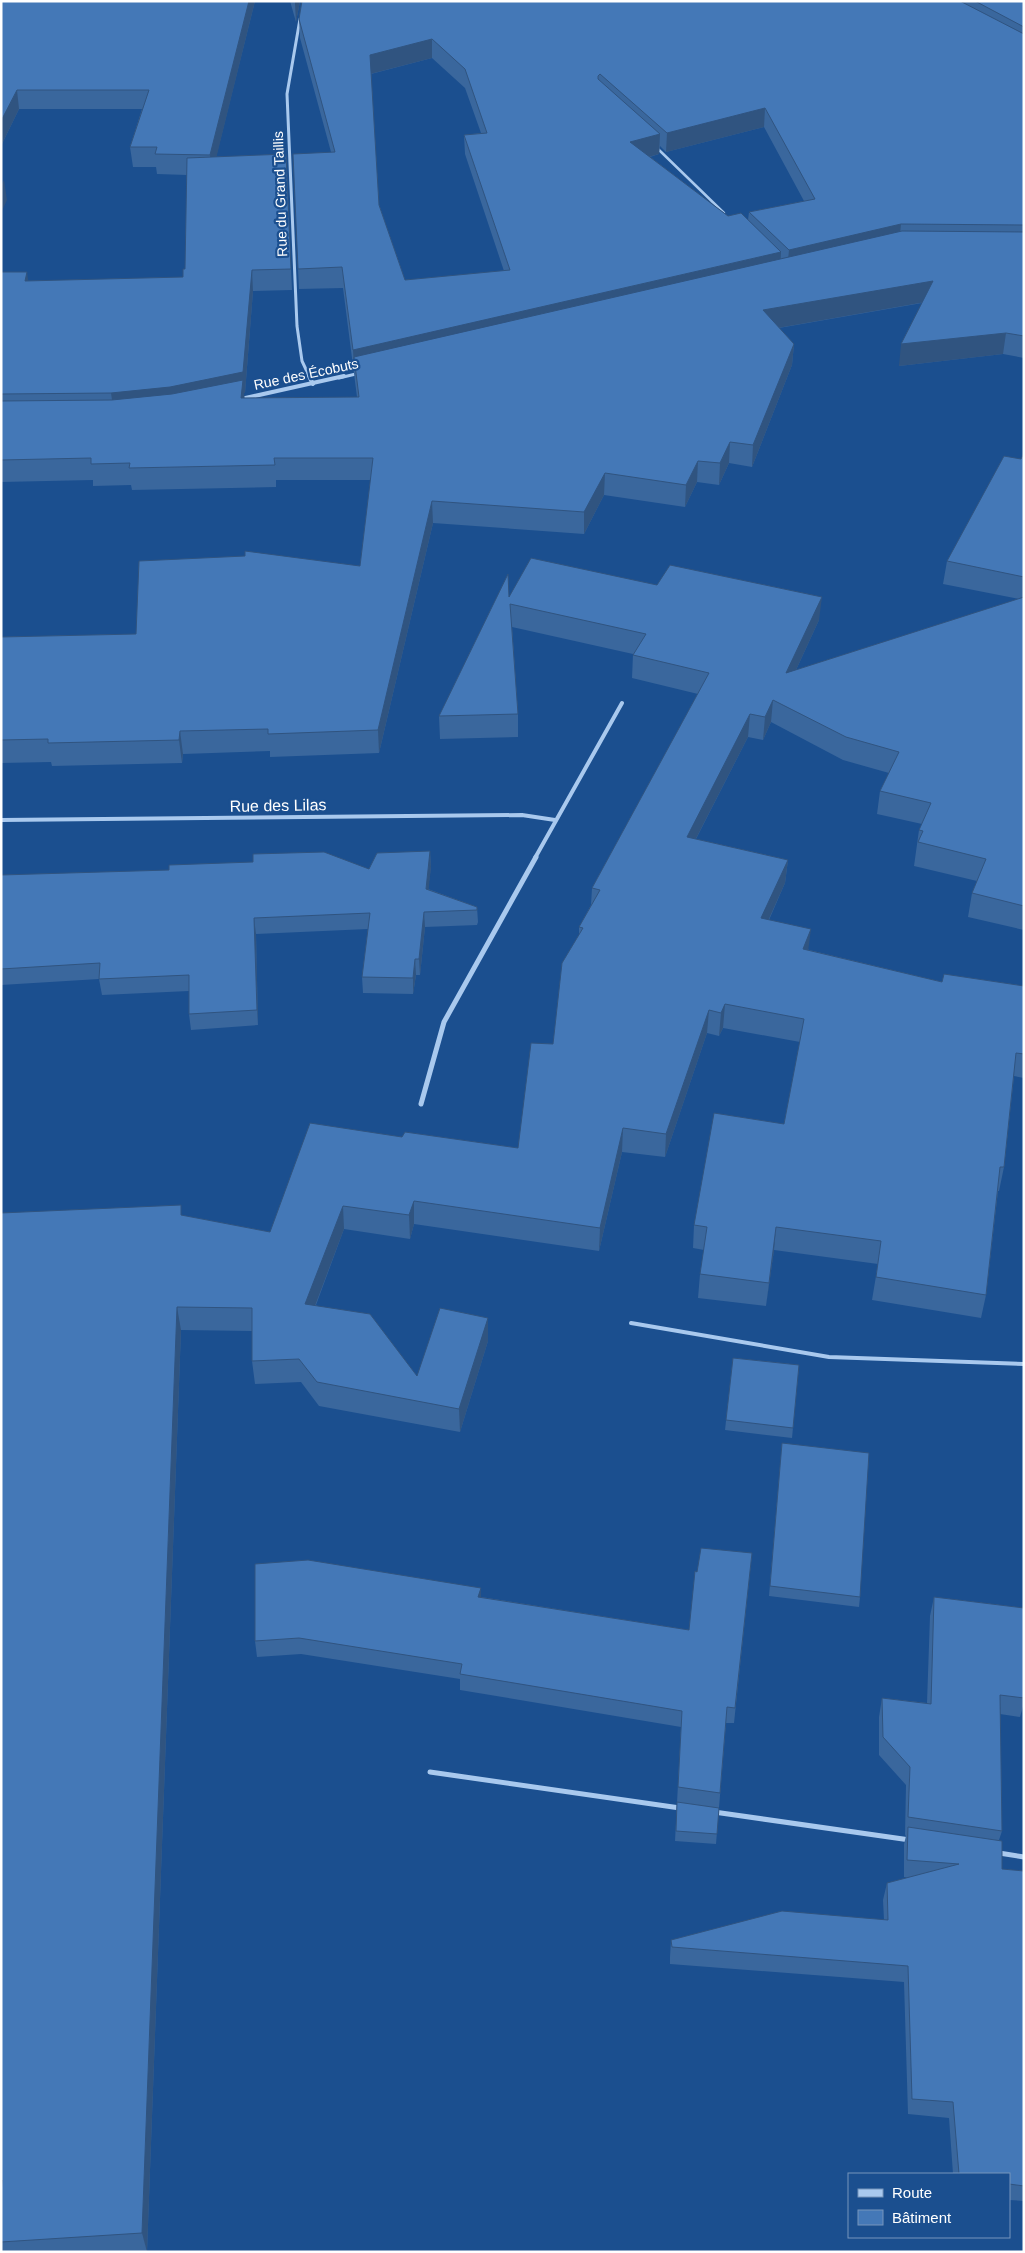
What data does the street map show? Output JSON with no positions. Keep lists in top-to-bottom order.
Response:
{
  "streets": {
    "street": ["Rue du Grand Taillis", "Rue des Écobuts", "Rue des Lilas"]
  },
  "crossings": [
    ["Rue du Grand Taillis", "Rue des Écobuts"]
  ],
  "legend": ["Route", "Bâtiment"]
}
